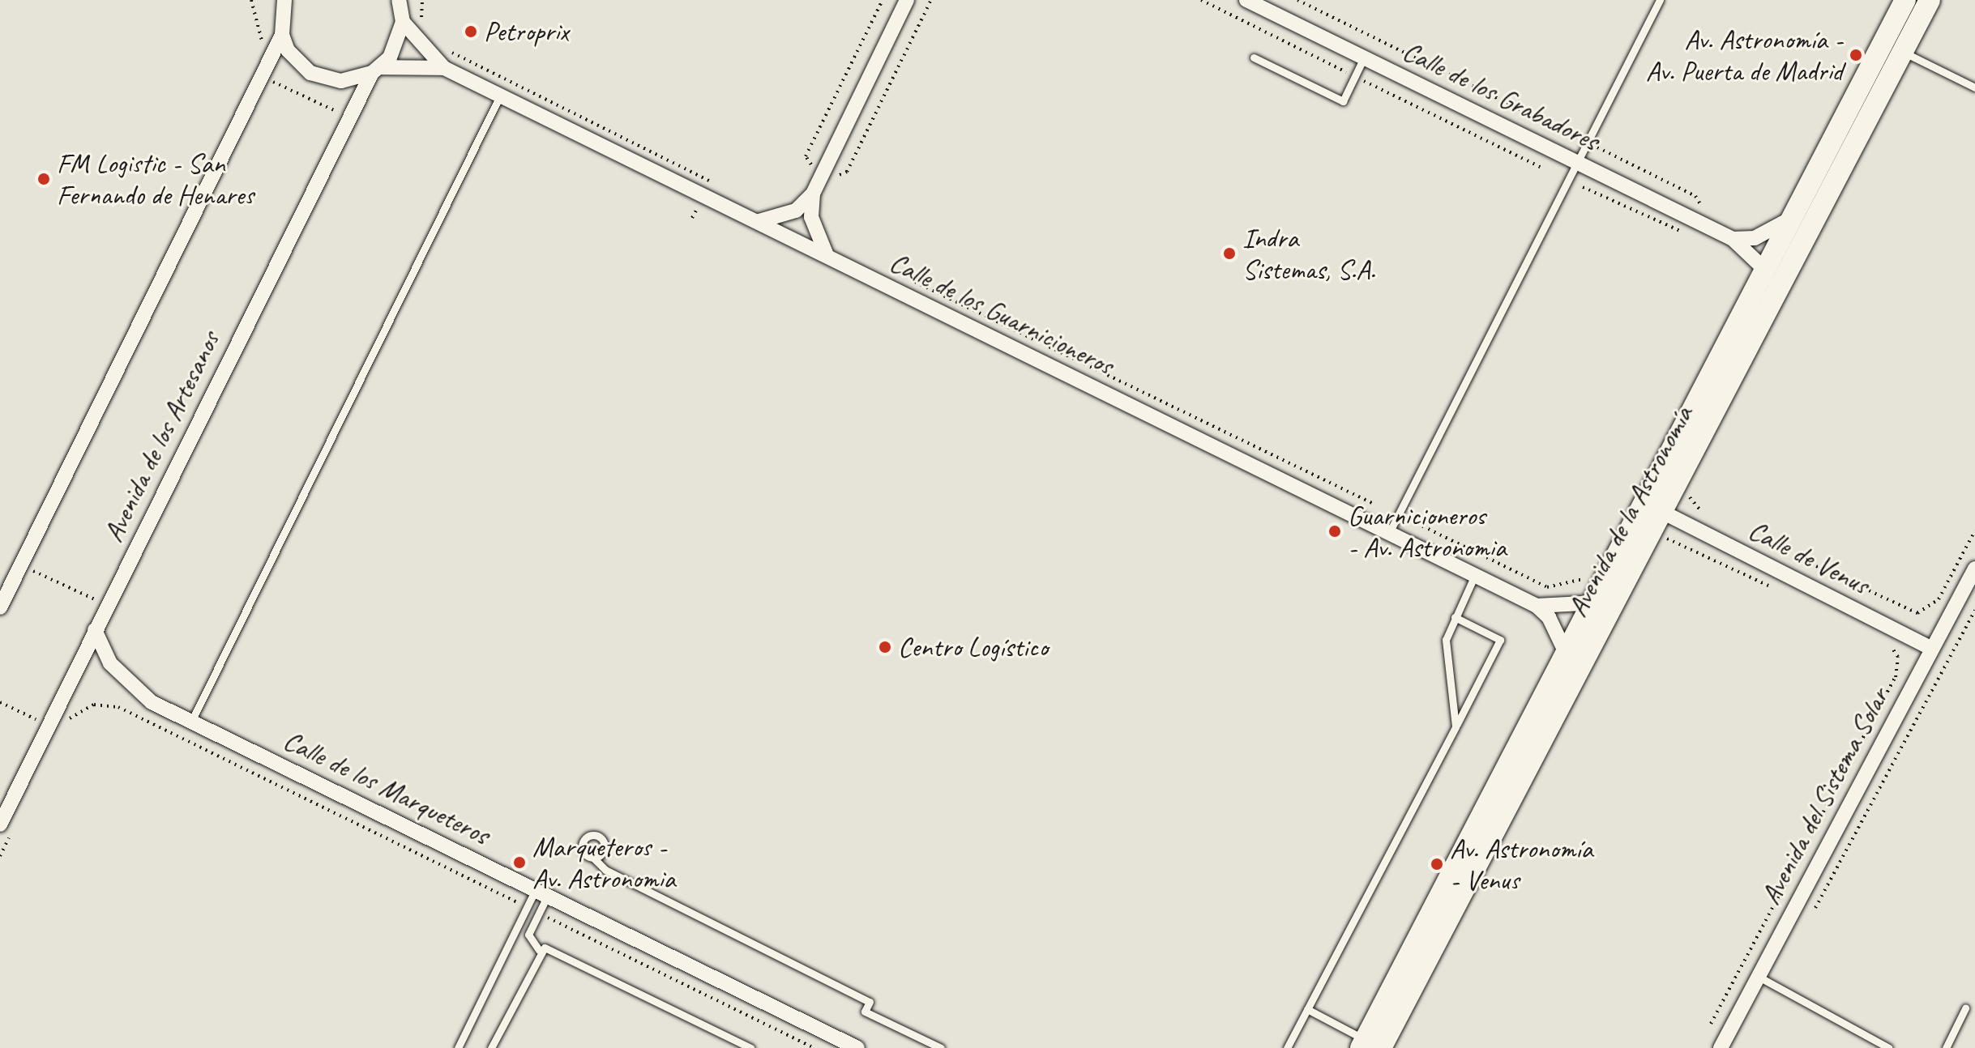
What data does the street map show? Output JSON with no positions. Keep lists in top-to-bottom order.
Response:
{
  "streets": {
    "street": [
      "Calle de los Grabadores",
      "Calle de los Guarnicioneros",
      "Avenida de los Artesanos",
      "Avenida de la Astronomía",
      "Calle de Venus",
      "Calle de los Marqueteros",
      "Avenida del Sistema Solar"
    ]
  },
  "crossings": [
    ["Calle de los Grabadores", "Avenida de la Astronomía"],
    ["Calle de los Guarnicioneros", "Avenida de los Artesanos"],
    ["Calle de los Guarnicioneros", "Avenida de la Astronomía"],
    ["Avenida de los Artesanos", "Calle de los Marqueteros"],
    ["Avenida de la Astronomía", "Calle de Venus"],
    ["Calle de Venus", "Avenida del Sistema Solar"]
  ],
  "places": [
    "Petroprix",
    "Av. Astronomía - Av. Puerta de Madrid",
    "FM Logistic - San Fernando de Henares",
    "Indra Sistemas, S.A.",
    "Guarnicioneros - Av. Astronomia",
    "Centro Logístico",
    "Marqueteros - Av. Astronomia",
    "Av. Astronomía - Venus"
  ]
}
